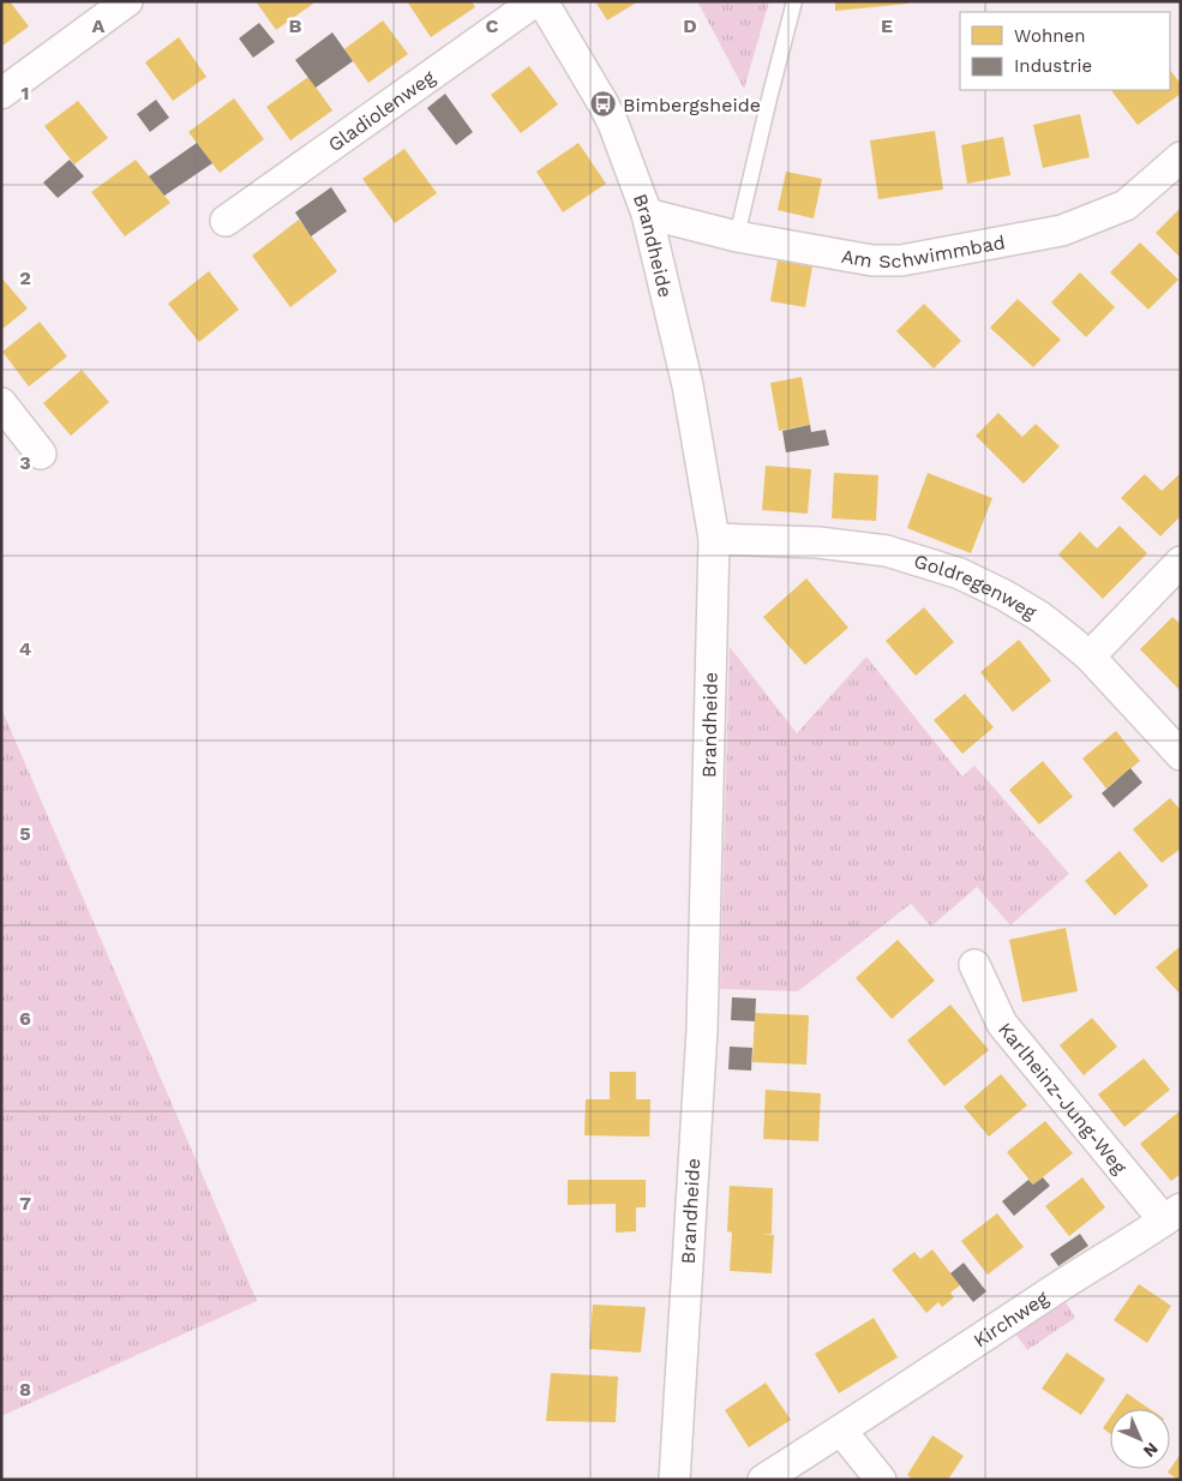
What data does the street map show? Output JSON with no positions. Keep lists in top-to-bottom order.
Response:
{
  "streets": {
    "street": [
      "Gladiolenweg",
      "Brandheide",
      "Am Schwimmbad",
      "Goldregenweg",
      "Karlheinz-Jung-Weg",
      "Kirchweg"
    ]
  },
  "crossings": [
    ["Brandheide", "Am Schwimmbad"],
    ["Brandheide", "Goldregenweg"],
    ["Karlheinz-Jung-Weg", "Kirchweg"]
  ],
  "places": {
    "bus stop": ["Bimbergsheide"]
  },
  "legend": ["Wohnen", "Industrie"],
  "north": "bottom right",
  "grid": {
    "columns": [
      "A",
      "B",
      "C",
      "D",
      "E"
    ],
    "rows": [
      "1",
      "2",
      "3",
      "4",
      "5",
      "6",
      "7",
      "8"
    ]
  }
}
